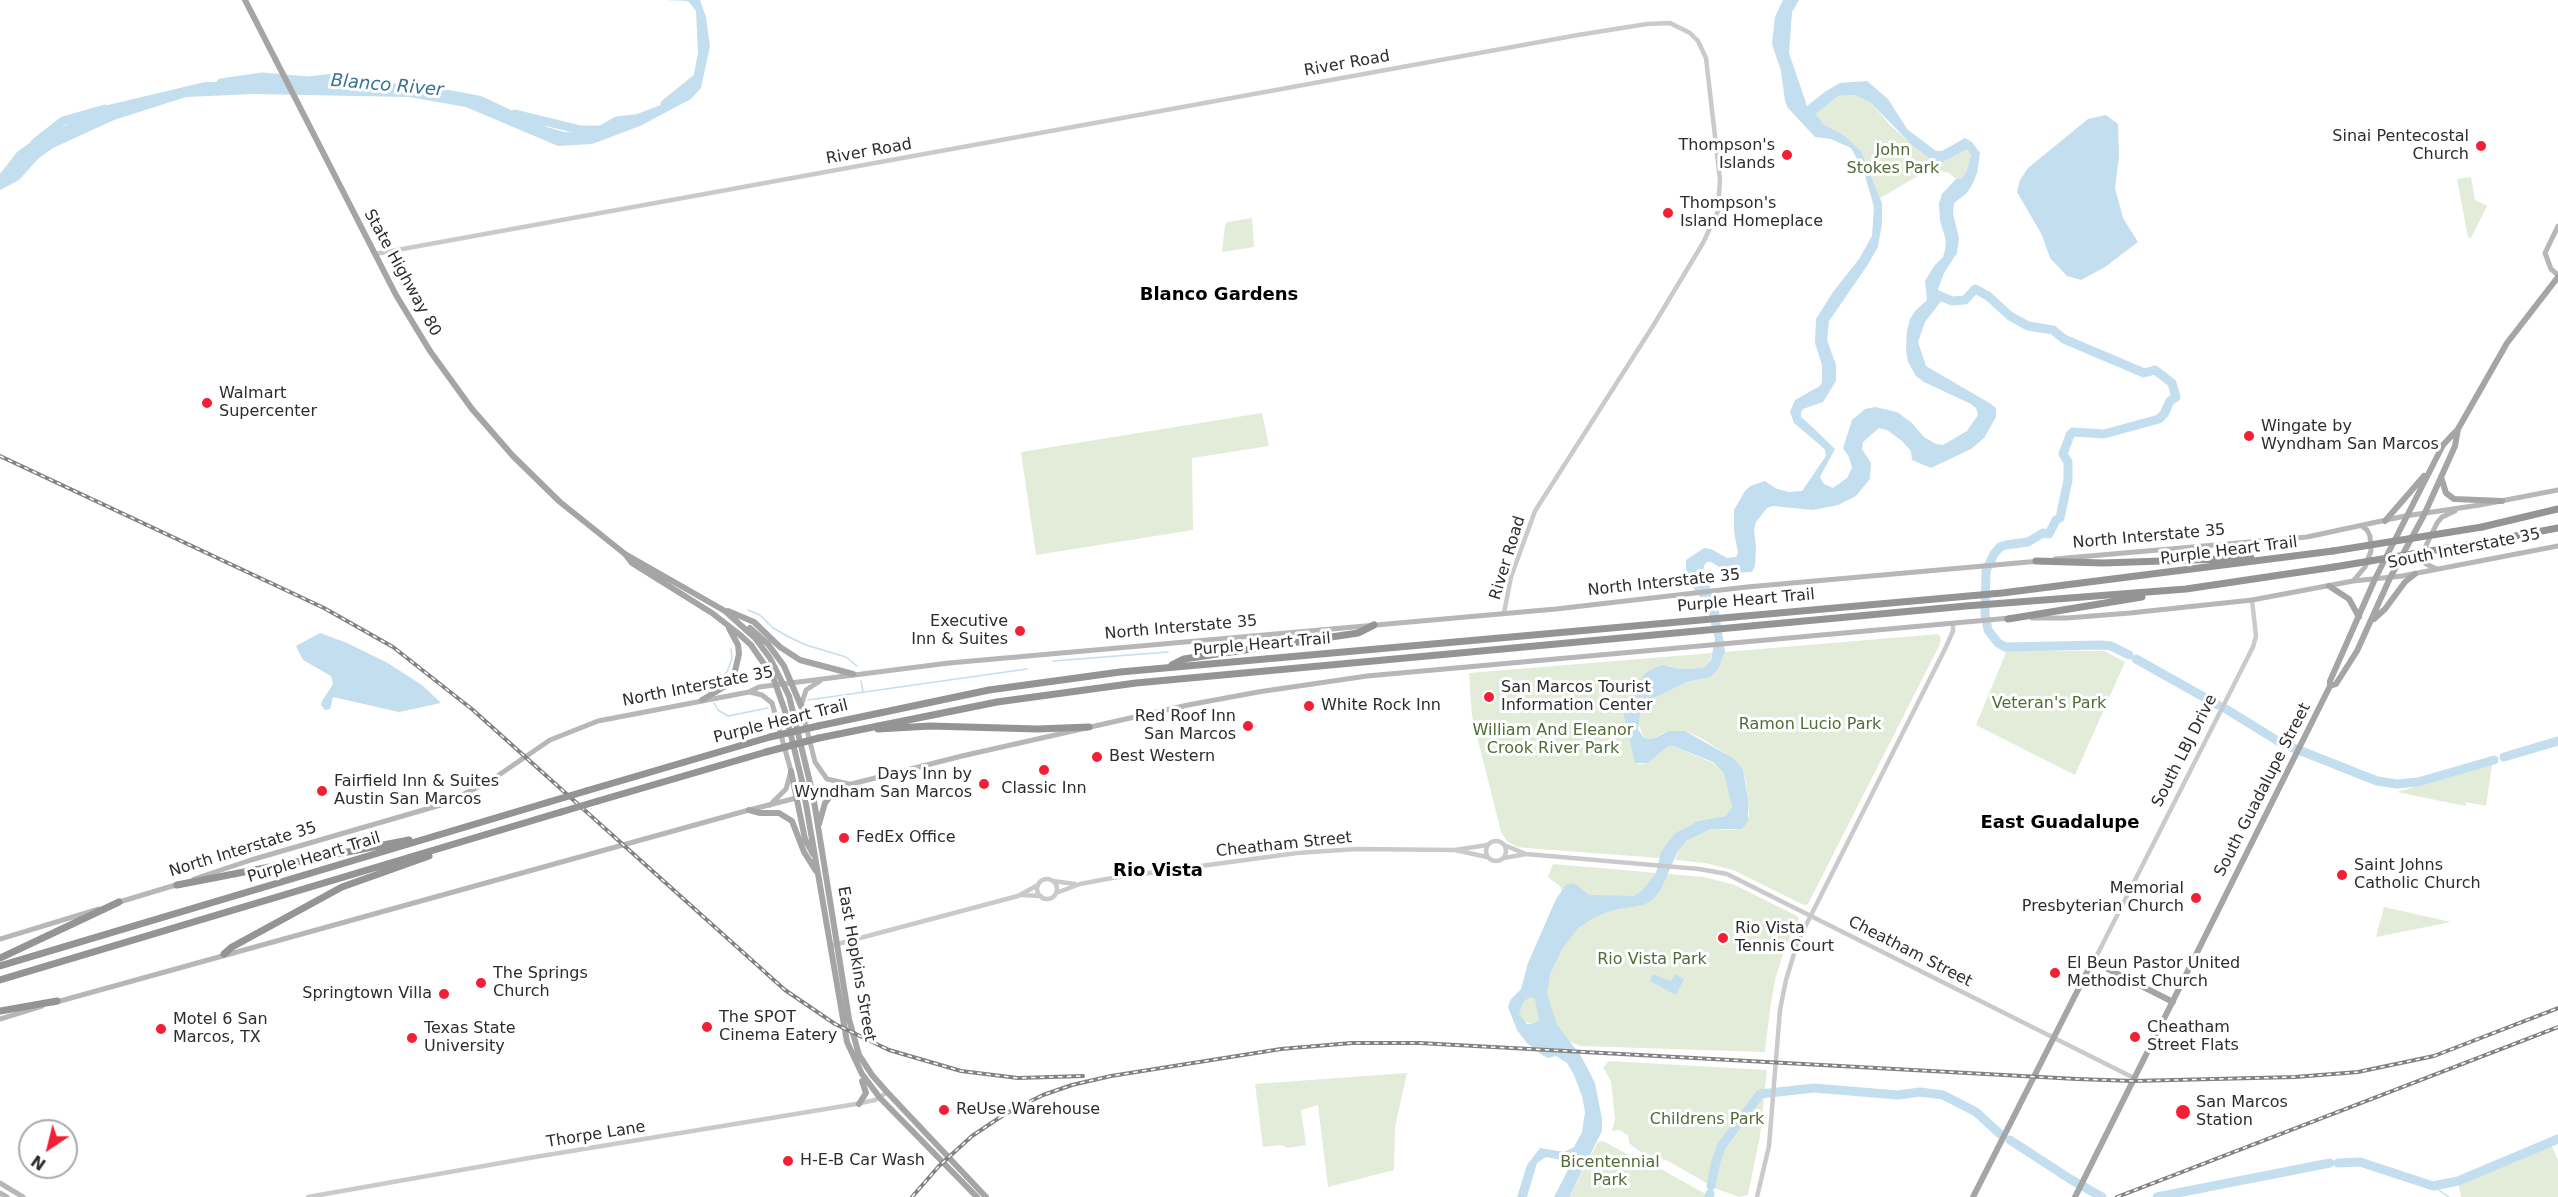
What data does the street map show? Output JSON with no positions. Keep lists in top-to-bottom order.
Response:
{
  "streets": {
    "highway": ["Purple Heart Trail"],
    "main road": [
      "State Highway 80",
      "North Interstate 35",
      "South Interstate 35",
      "South LBJ Drive",
      "South Guadalupe Street",
      "East Hopkins Street"
    ],
    "street": ["River Road", "Cheatham Street", "Thorpe Lane"]
  },
  "crossings": [
    ["River Road", "State Highway 80"],
    ["River Road", "North Interstate 35"],
    ["State Highway 80", "North Interstate 35"],
    ["State Highway 80", "East Hopkins Street"],
    ["North Interstate 35", "South Guadalupe Street"],
    ["South Interstate 35", "South Guadalupe Street"],
    ["South LBJ Drive", "Cheatham Street"],
    ["South Guadalupe Street", "Cheatham Street"],
    ["East Hopkins Street", "Thorpe Lane"]
  ],
  "districts": ["Blanco Gardens", "East Guadalupe", "Rio Vista"],
  "water": ["Blanco River"],
  "parks": [
    "John Stokes Park",
    "Veteran's Park",
    "Ramon Lucio Park",
    "William And Eleanor Crook River Park",
    "Rio Vista Park",
    "Childrens Park",
    "Bicentennial Park"
  ],
  "places": [
    "Sinai Pentecostal Church",
    "Thompson's Islands",
    "Thompson's Island Homeplace",
    "Walmart Supercenter",
    "Wingate by Wyndham San Marcos",
    "Executive Inn & Suites",
    "San Marcos Tourist Information Center",
    "White Rock Inn",
    "Red Roof Inn San Marcos",
    "Best Western",
    "Classic Inn",
    "Days Inn by Wyndham San Marcos",
    "Fairfield Inn & Suites Austin San Marcos",
    "FedEx Office",
    "Saint Johns Catholic Church",
    "Memorial Presbyterian Church",
    "Rio Vista Tennis Court",
    "El Beun Pastor United Methodist Church",
    "The Springs Church",
    "Springtown Villa",
    "The SPOT Cinema Eatery",
    "Motel 6 San Marcos, TX",
    "Cheatham Street Flats",
    "Texas State University",
    "ReUse Warehouse",
    "San Marcos Station",
    "H-E-B Car Wash"
  ],
  "north": "bottom left"
}
